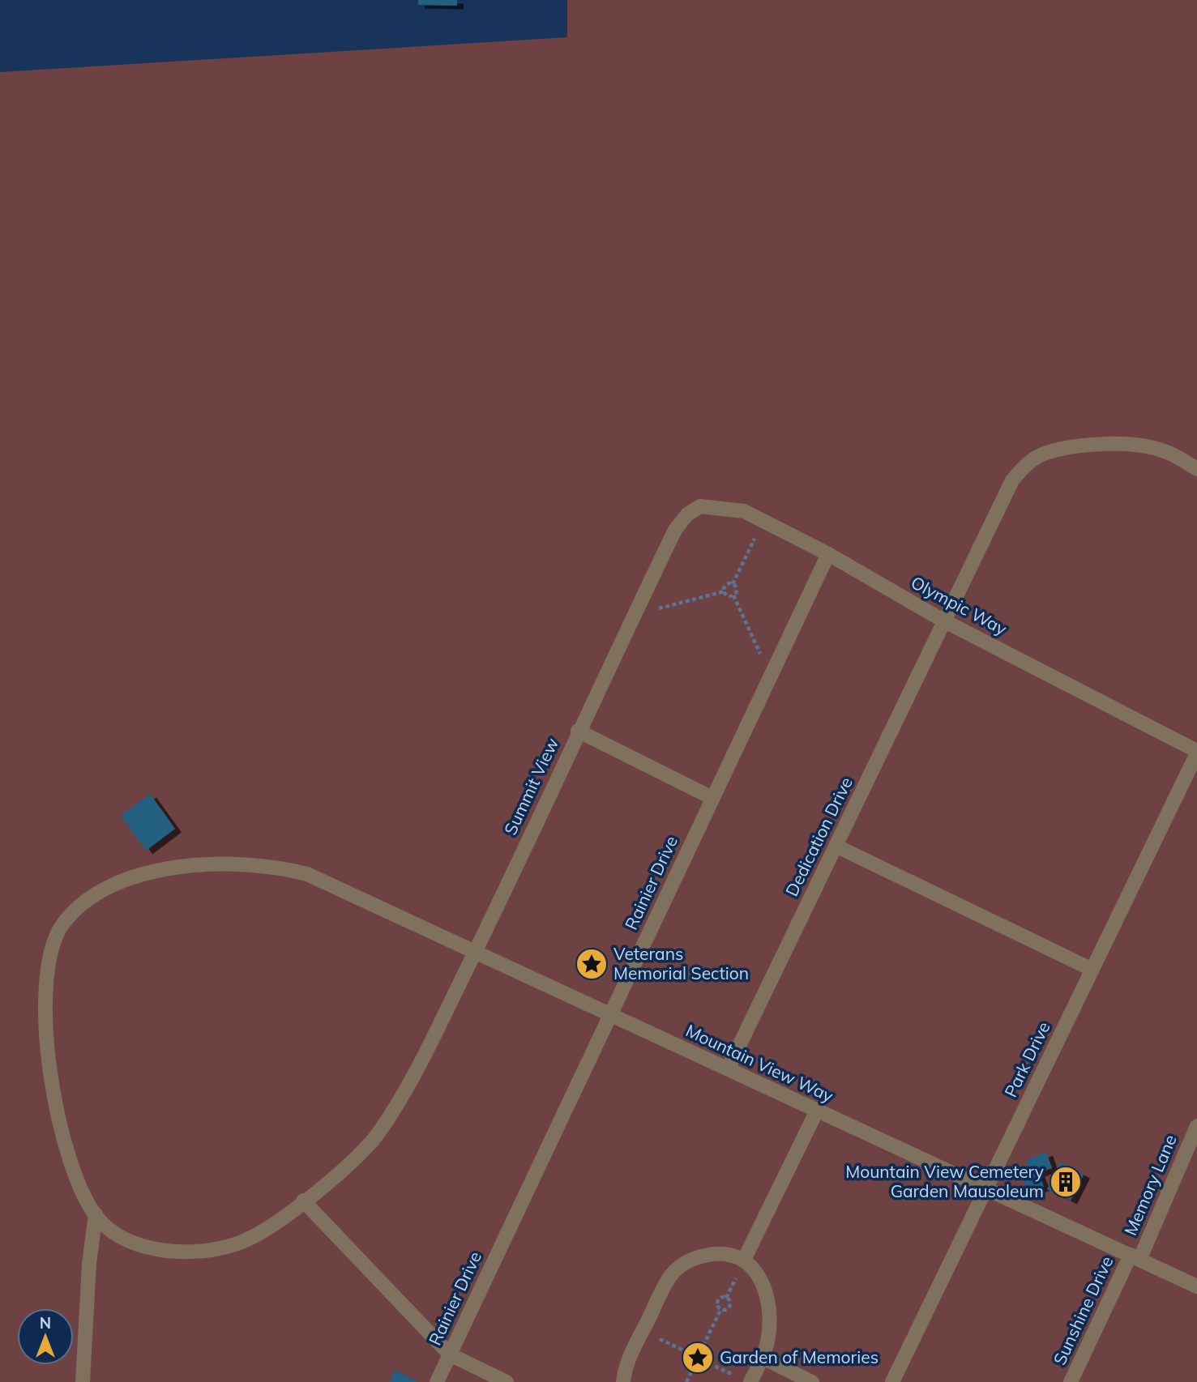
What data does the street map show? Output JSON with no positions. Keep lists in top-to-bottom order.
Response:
{
  "streets": {
    "lane": [
      "Olympic Way",
      "Summit View",
      "Dedication Drive",
      "Rainier Drive",
      "Park Drive",
      "Mountain View Way",
      "Memory Lane",
      "Sunshine Drive"
    ]
  },
  "crossings": [
    ["Olympic Way", "Summit View"],
    ["Olympic Way", "Dedication Drive"],
    ["Olympic Way", "Rainier Drive"],
    ["Olympic Way", "Park Drive"],
    ["Summit View", "Mountain View Way"],
    ["Dedication Drive", "Mountain View Way"],
    ["Rainier Drive", "Mountain View Way"],
    ["Park Drive", "Mountain View Way"],
    ["Mountain View Way", "Memory Lane"],
    ["Mountain View Way", "Sunshine Drive"],
    ["Memory Lane", "Sunshine Drive"]
  ],
  "places": {
    "place": ["Veterans Memorial Section", "Garden of Memories"],
    "building": ["Mountain View Cemetery Garden Mausoleum"]
  },
  "north": "top"
}
